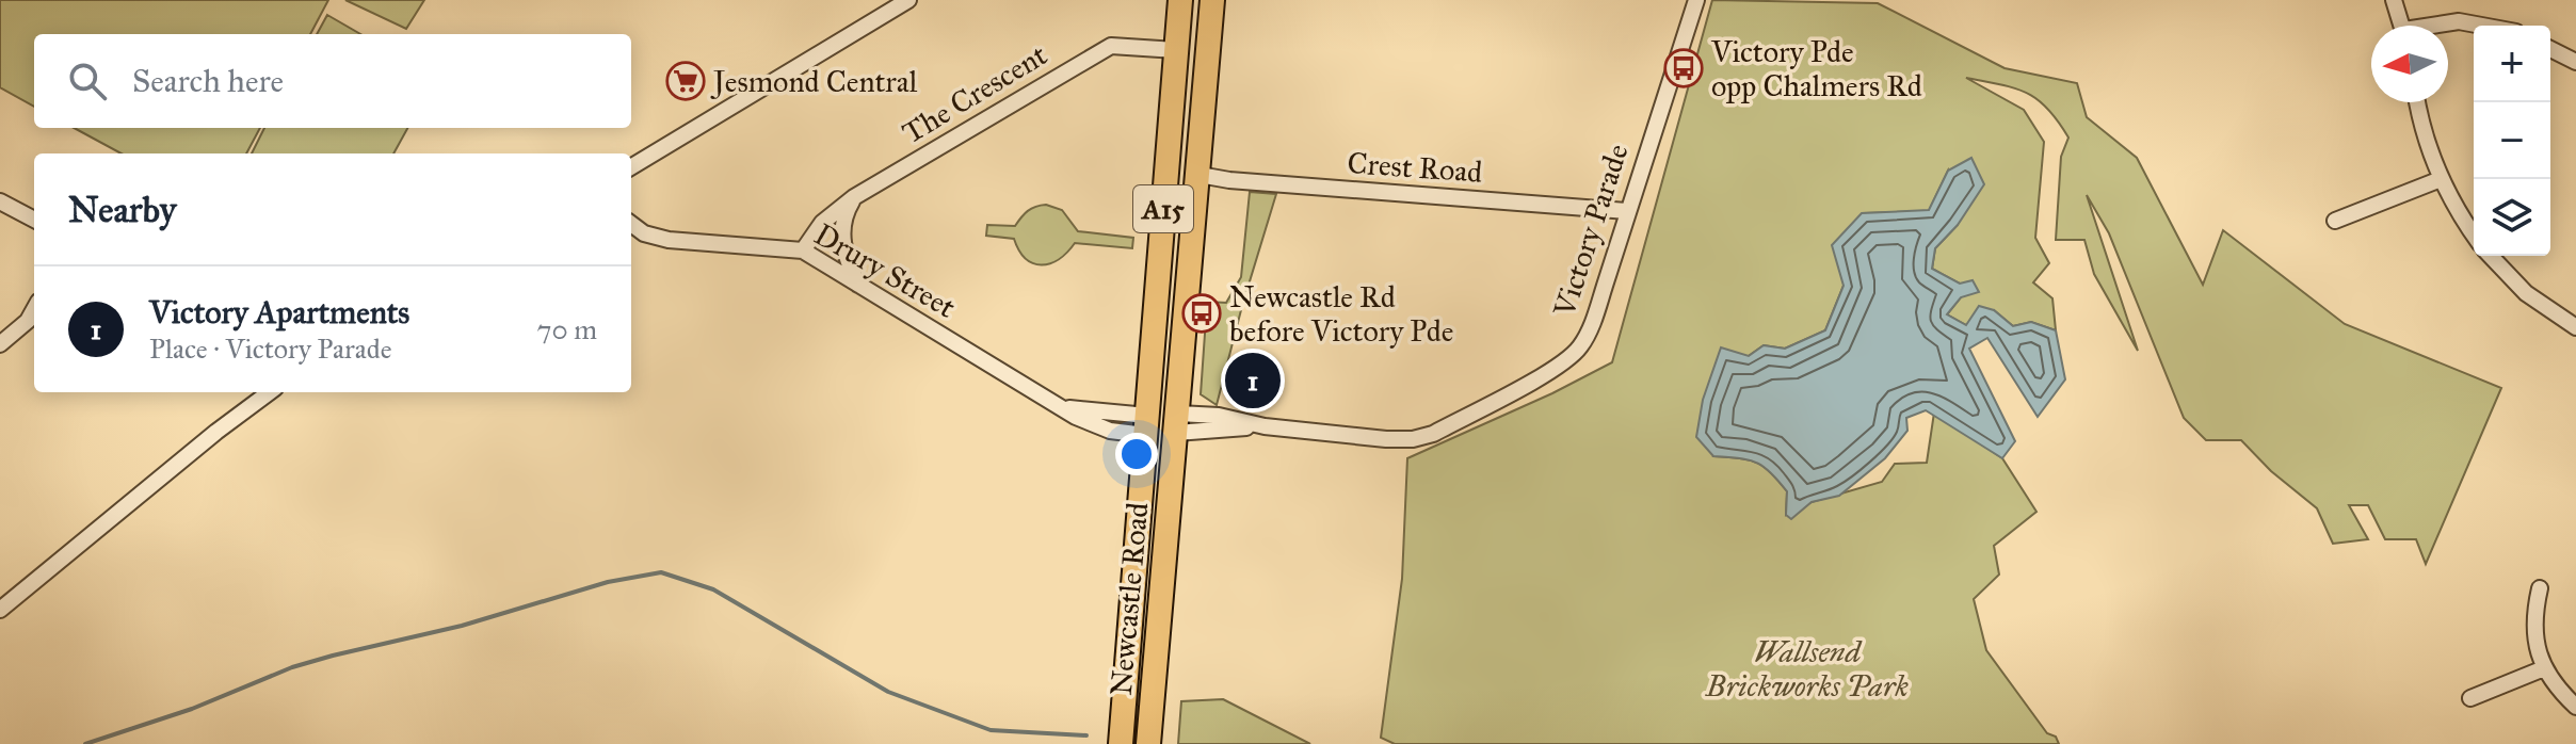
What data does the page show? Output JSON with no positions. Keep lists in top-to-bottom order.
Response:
{
  "streets": {
    "highway": ["A15", "Newcastle Road"],
    "street": [
      "The Crescent",
      "Crest Road",
      "Victory Parade",
      "Drury Street"
    ]
  },
  "crossings": [
    ["The Crescent", "Drury Street"],
    ["The Crescent", "Newcastle Road"],
    ["Crest Road", "Victory Parade"],
    ["Crest Road", "Newcastle Road"],
    ["Victory Parade", "Newcastle Road"],
    ["Drury Street", "Newcastle Road"]
  ],
  "parks": ["Wallsend Brickworks Park"],
  "places": {
    "bus stop": ["Victory Pde opp Chalmers Rd", "Newcastle Rd before Victory Pde"],
    "supermarket": ["Jesmond Central"]
  },
  "north": "left",
  "page": {
    "map_buttons": ["+", "−"],
    "search": "Search here",
    "heading": "Nearby",
    "list": [
      {
        "mark": "1",
        "name": "Victory Apartments",
        "note": "Place · Victory Parade",
        "value": "70 m"
      }
    ],
    "pins": "1"
  }
}
